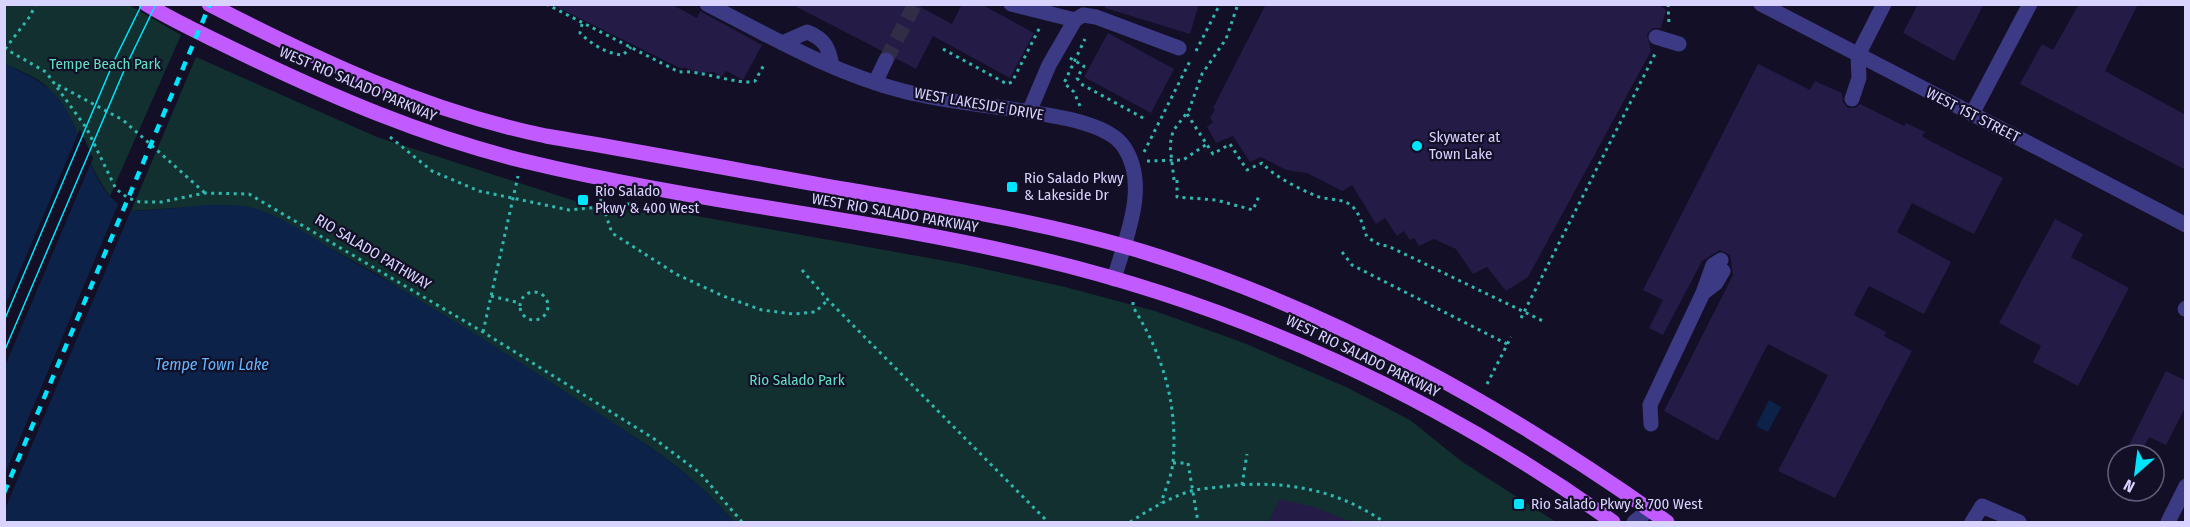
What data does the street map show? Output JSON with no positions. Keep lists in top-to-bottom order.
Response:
{
  "streets": {
    "main road": ["WEST RIO SALADO PARKWAY"],
    "street": ["WEST LAKESIDE DRIVE", "WEST 1ST STREET"],
    "path": ["RIO SALADO PATHWAY"]
  },
  "crossings": [
    ["WEST RIO SALADO PARKWAY", "WEST LAKESIDE DRIVE"]
  ],
  "water": ["Tempe Town Lake"],
  "parks": ["Tempe Beach Park", "Rio Salado Park"],
  "places": {
    "other": ["Skywater at Town Lake"],
    "transit": ["Rio Salado Pkwy & Lakeside Dr", "Rio Salado Pkwy & 400 West", "Rio Salado Pkwy & 700 West"]
  },
  "north": "bottom left"
}
